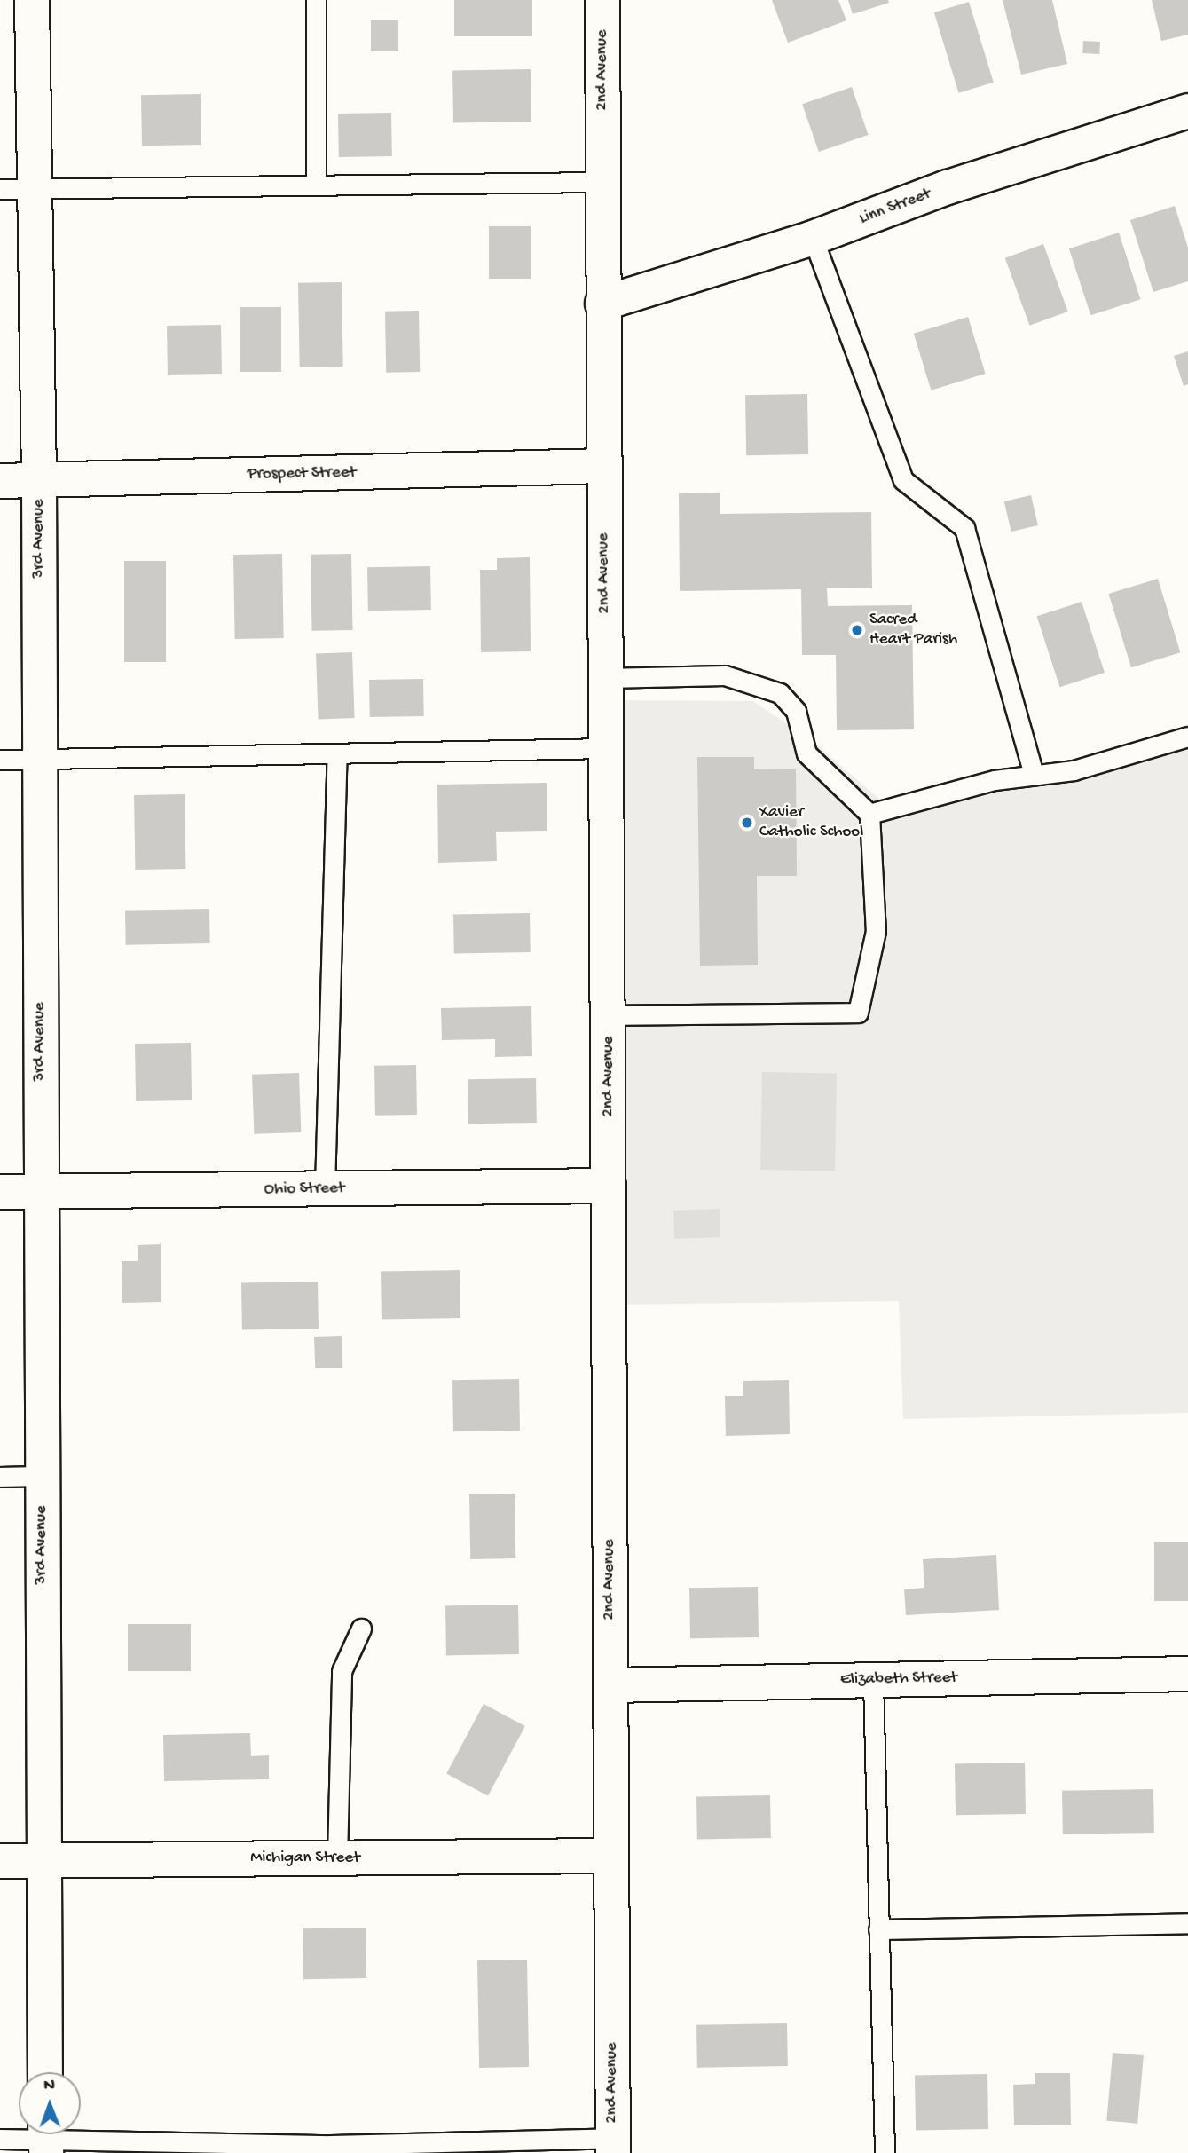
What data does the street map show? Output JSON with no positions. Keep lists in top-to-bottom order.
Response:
{
  "streets": {
    "street": [
      "2nd Avenue",
      "Linn Street",
      "Prospect Street",
      "3rd Avenue",
      "Ohio Street",
      "Elizabeth Street",
      "Michigan Street"
    ]
  },
  "crossings": [
    ["2nd Avenue", "Linn Street"],
    ["2nd Avenue", "Prospect Street"],
    ["2nd Avenue", "Ohio Street"],
    ["2nd Avenue", "Elizabeth Street"],
    ["2nd Avenue", "Michigan Street"],
    ["Prospect Street", "3rd Avenue"],
    ["3rd Avenue", "Ohio Street"],
    ["3rd Avenue", "Michigan Street"]
  ],
  "places": ["Sacred Heart Parish", "Xavier Catholic School"],
  "north": "top"
}
